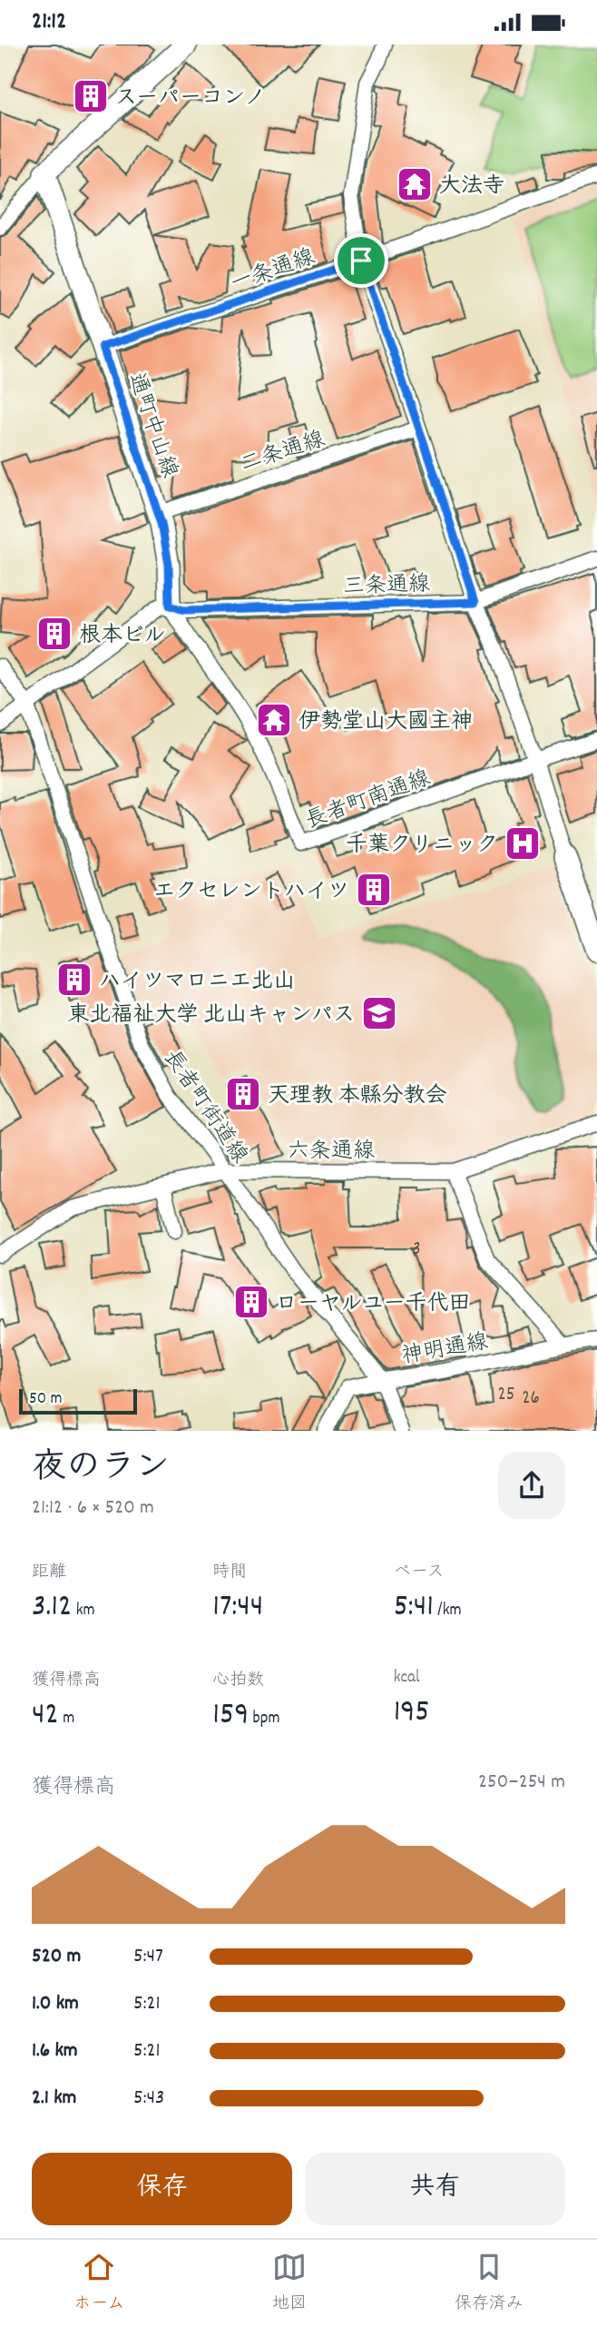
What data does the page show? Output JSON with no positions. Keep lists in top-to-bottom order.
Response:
{
  "streets": {
    "street": [
      "一条通線",
      "通町中山線",
      "二条通線",
      "三条通線",
      "長者町南通線",
      "長者町街道線",
      "六条通線",
      "神明通線"
    ]
  },
  "crossings": [
    ["一条通線", "通町中山線"],
    ["通町中山線", "二条通線"],
    ["通町中山線", "三条通線"],
    ["通町中山線", "長者町南通線"],
    ["三条通線", "長者町南通線"],
    ["長者町街道線", "六条通線"],
    ["長者町街道線", "神明通線"]
  ],
  "places": {
    "building": [
      "スーパーコンノ",
      "根本ビル",
      "エクセレントハイツ",
      "ハイツマロニエ北山",
      "天理教 本縣分教会",
      "ローヤルユー千代田"
    ],
    "temple": ["大法寺", "伊勢堂山大國主神"],
    "hospital": ["千葉クリニック"],
    "school or university": ["東北福祉大学 北山キャンパス"]
  },
  "house_numbers": ["3", "25", "26"],
  "scale_bar": "50 m",
  "page": {
    "status": "21:12",
    "scale": "50 m",
    "heading": ["夜のラン", "21:12 · 6 × 520 m"],
    "stats": [
      ["距離", "3.12 km"],
      ["時間", "17:44"],
      ["ペース", "5:41 /km"],
      ["獲得標高", "42 m"],
      ["心拍数", "159 bpm"],
      ["kcal", "195"]
    ],
    "chart": ["獲得標高", "250–254 m"],
    "list": [
      {
        "name": "520 m",
        "note": "5:47"
      },
      {
        "name": "1.0 km",
        "note": "5:21"
      },
      {
        "name": "1.6 km",
        "note": "5:21"
      },
      {
        "name": "2.1 km",
        "note": "5:43"
      }
    ],
    "buttons": ["保存", "共有"],
    "tabs": ["ホーム", "地図", "保存済み"]
  }
}
